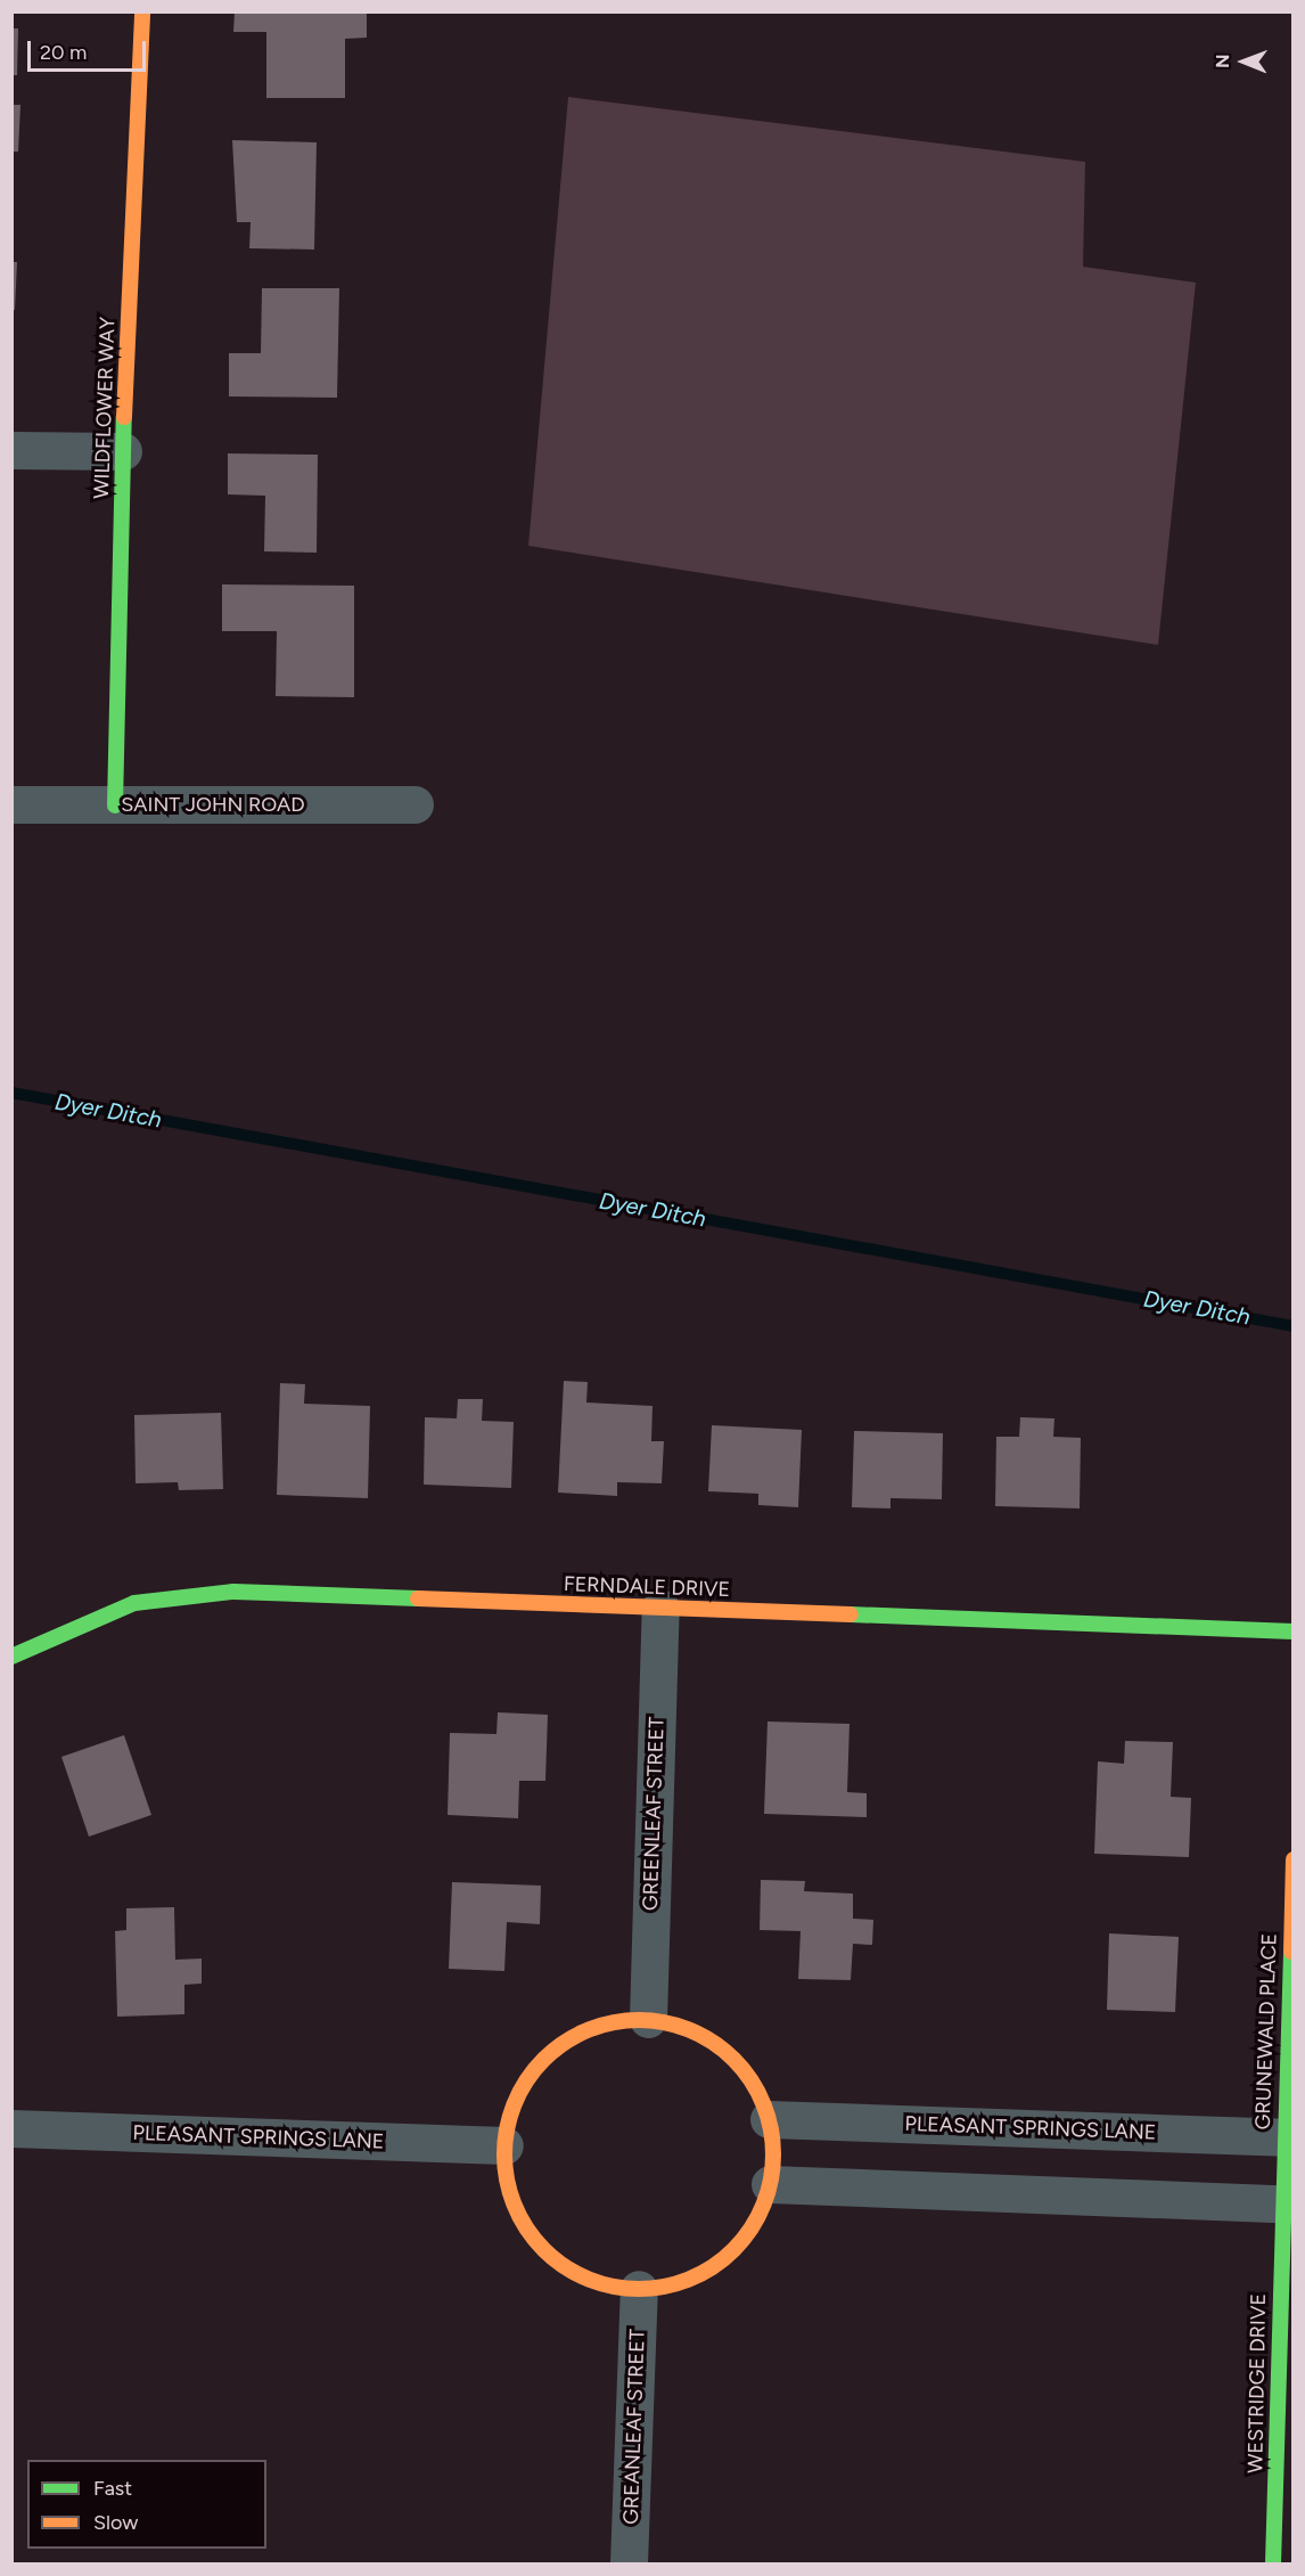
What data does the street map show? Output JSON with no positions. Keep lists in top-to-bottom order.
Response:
{
  "streets": {
    "street": [
      "WILDFLOWER WAY",
      "SAINT JOHN ROAD",
      "FERNDALE DRIVE",
      "GREENLEAF STREET",
      "GRUNEWALD PLACE",
      "PLEASANT SPRINGS LANE",
      "WESTRIDGE DRIVE",
      "GREANLEAF STREET"
    ]
  },
  "crossings": [
    ["WILDFLOWER WAY", "SAINT JOHN ROAD"],
    ["FERNDALE DRIVE", "GREENLEAF STREET"],
    ["GRUNEWALD PLACE", "PLEASANT SPRINGS LANE"],
    ["GRUNEWALD PLACE", "WESTRIDGE DRIVE"]
  ],
  "water": ["Dyer Ditch"],
  "legend": ["Fast", "Slow"],
  "scale_bar": "20 m",
  "north": "left"
}
